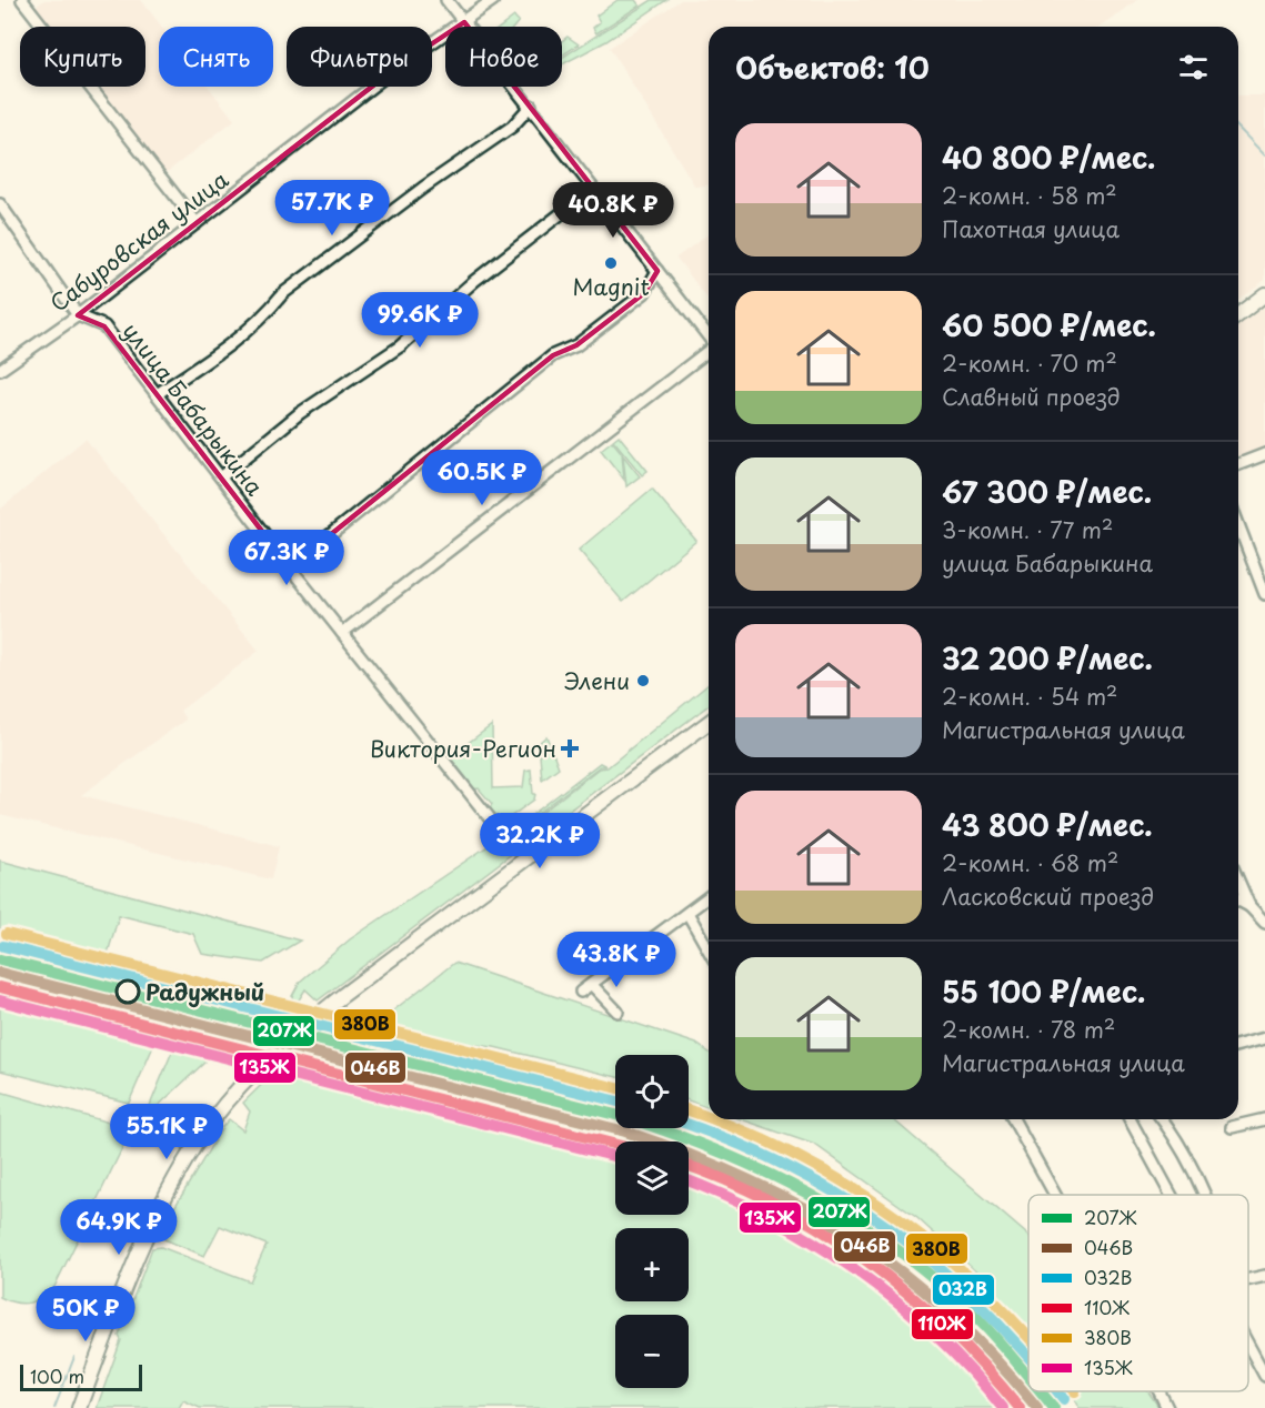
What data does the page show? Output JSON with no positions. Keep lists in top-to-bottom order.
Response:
{
  "streets": {
    "street": ["Сабуровская улица", "улица Бабарыкина"]
  },
  "crossings": [
    ["Сабуровская улица", "улица Бабарыкина"]
  ],
  "places": {
    "other": ["Magnit", "Элени", "Радужный"],
    "health": ["Виктория-Регион"]
  },
  "lines": [
    "transit line 380В",
    "transit line 032В",
    "transit line 207Ж",
    "transit line 046В",
    "transit line 110Ж",
    "transit line 135Ж"
  ],
  "legend": [
    "207Ж",
    "046В",
    "032В",
    "110Ж",
    "380В",
    "135Ж"
  ],
  "scale_bar": "100 m",
  "page": {
    "chip": [
      "Купить",
      "Снять",
      "Фильтры",
      "Новое"
    ],
    "heading": "Объектов: 10",
    "list": [
      {
        "name": "40 800 ₽/мес.",
        "note": "2-комн. · 58 m² · Пахотная улица"
      },
      {
        "name": "60 500 ₽/мес.",
        "note": "2-комн. · 70 m² · Славный проезд"
      },
      {
        "name": "67 300 ₽/мес.",
        "note": "3-комн. · 77 m² · улица Бабарыкина"
      },
      {
        "name": "32 200 ₽/мес.",
        "note": "2-комн. · 54 m² · Магистральная улица"
      },
      {
        "name": "43 800 ₽/мес.",
        "note": "2-комн. · 68 m² · Ласковский проезд"
      },
      {
        "name": "55 100 ₽/мес.",
        "note": "2-комн. · 78 m² · Магистральная улица"
      }
    ],
    "price": [
      "57.7K ₽",
      "40.8K ₽",
      "99.6K ₽",
      "60.5K ₽",
      "67.3K ₽",
      "32.2K ₽",
      "43.8K ₽",
      "55.1K ₽",
      "64.9K ₽",
      "50K ₽"
    ],
    "map_buttons": ["+", "−"],
    "scale": "100 m"
  }
}
